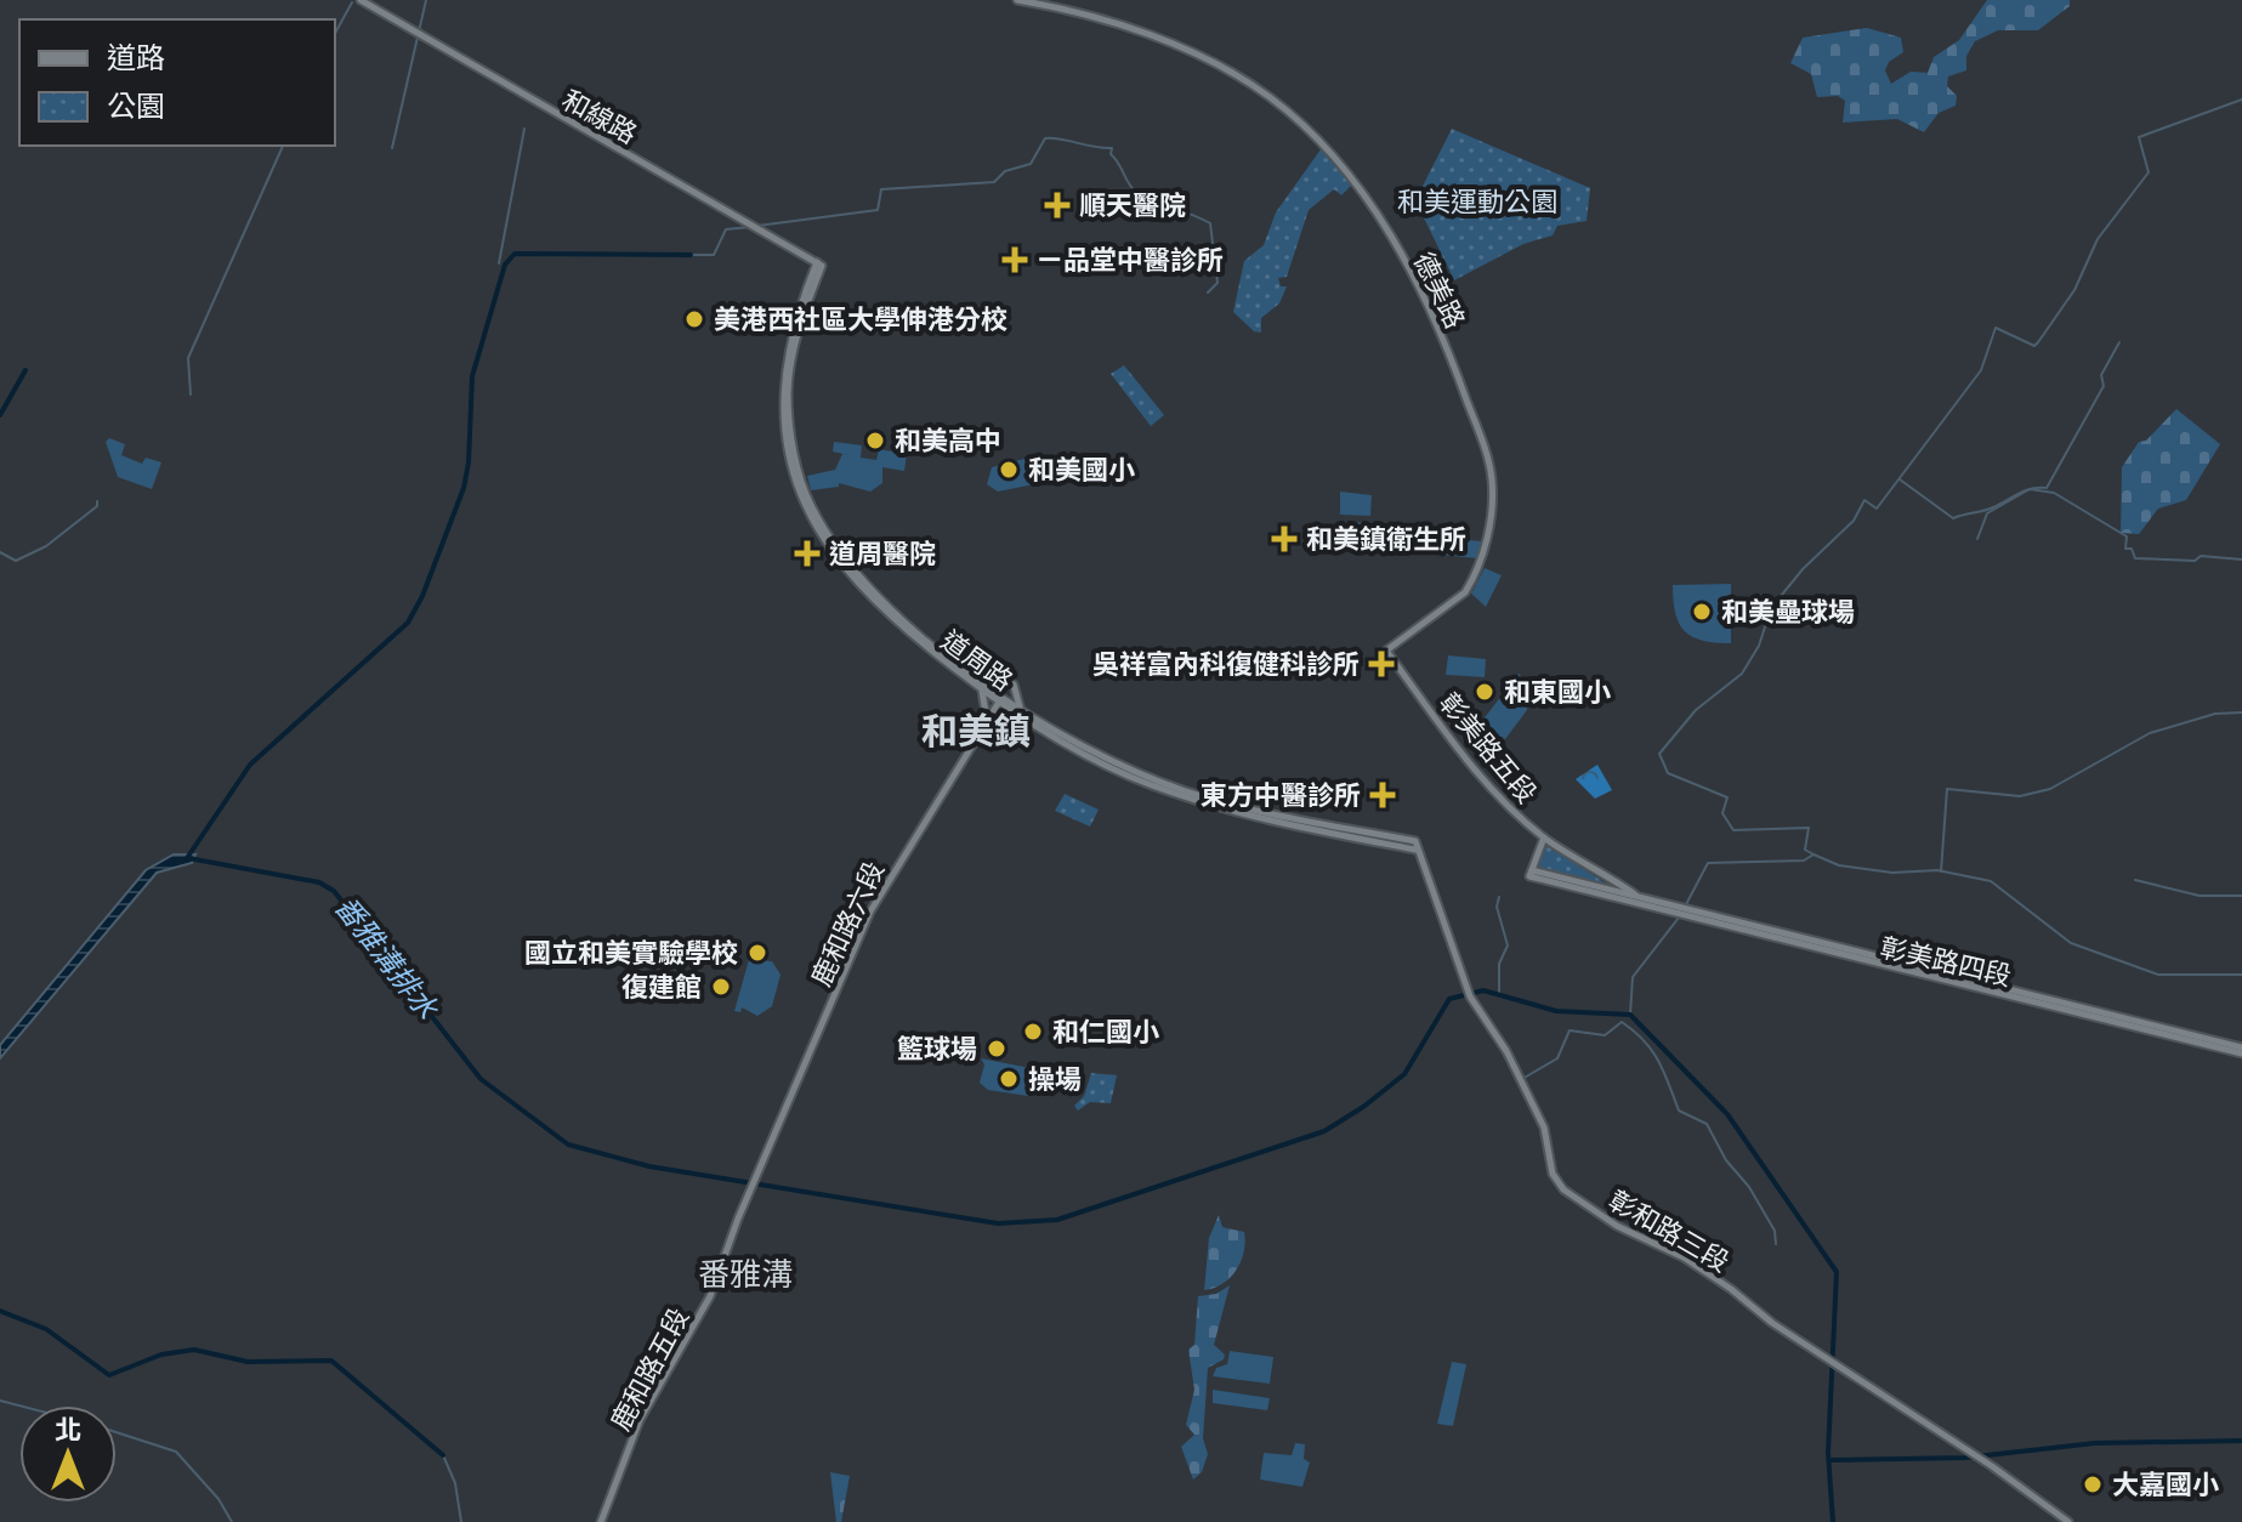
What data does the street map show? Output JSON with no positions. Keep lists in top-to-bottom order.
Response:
{
  "streets": {
    "main road": [
      "和線路",
      "德美路",
      "道周路",
      "彰美路五段",
      "鹿和路六段",
      "彰美路四段",
      "彰和路三段",
      "鹿和路五段"
    ]
  },
  "crossings": [
    ["和線路", "道周路"],
    ["德美路", "彰美路五段"],
    ["道周路", "鹿和路六段"],
    ["道周路", "彰和路三段"],
    ["鹿和路六段", "鹿和路五段"]
  ],
  "districts": ["和美鎮", "番雅溝"],
  "water": ["番雅溝排水"],
  "parks": ["和美運動公園"],
  "places": {
    "health": [
      "順天醫院",
      "ㄧ品堂中醫診所",
      "和美鎮衛生所",
      "道周醫院",
      "吳祥富內科復健科診所",
      "東方中醫診所"
    ],
    "other": [
      "美港西社區大學伸港分校",
      "和美高中",
      "和美國小",
      "和美壘球場",
      "和東國小",
      "國立和美實驗學校",
      "復建館",
      "和仁國小",
      "籃球場",
      "操場",
      "大嘉國小"
    ]
  },
  "legend": ["道路", "公園"],
  "north": "top"
}
